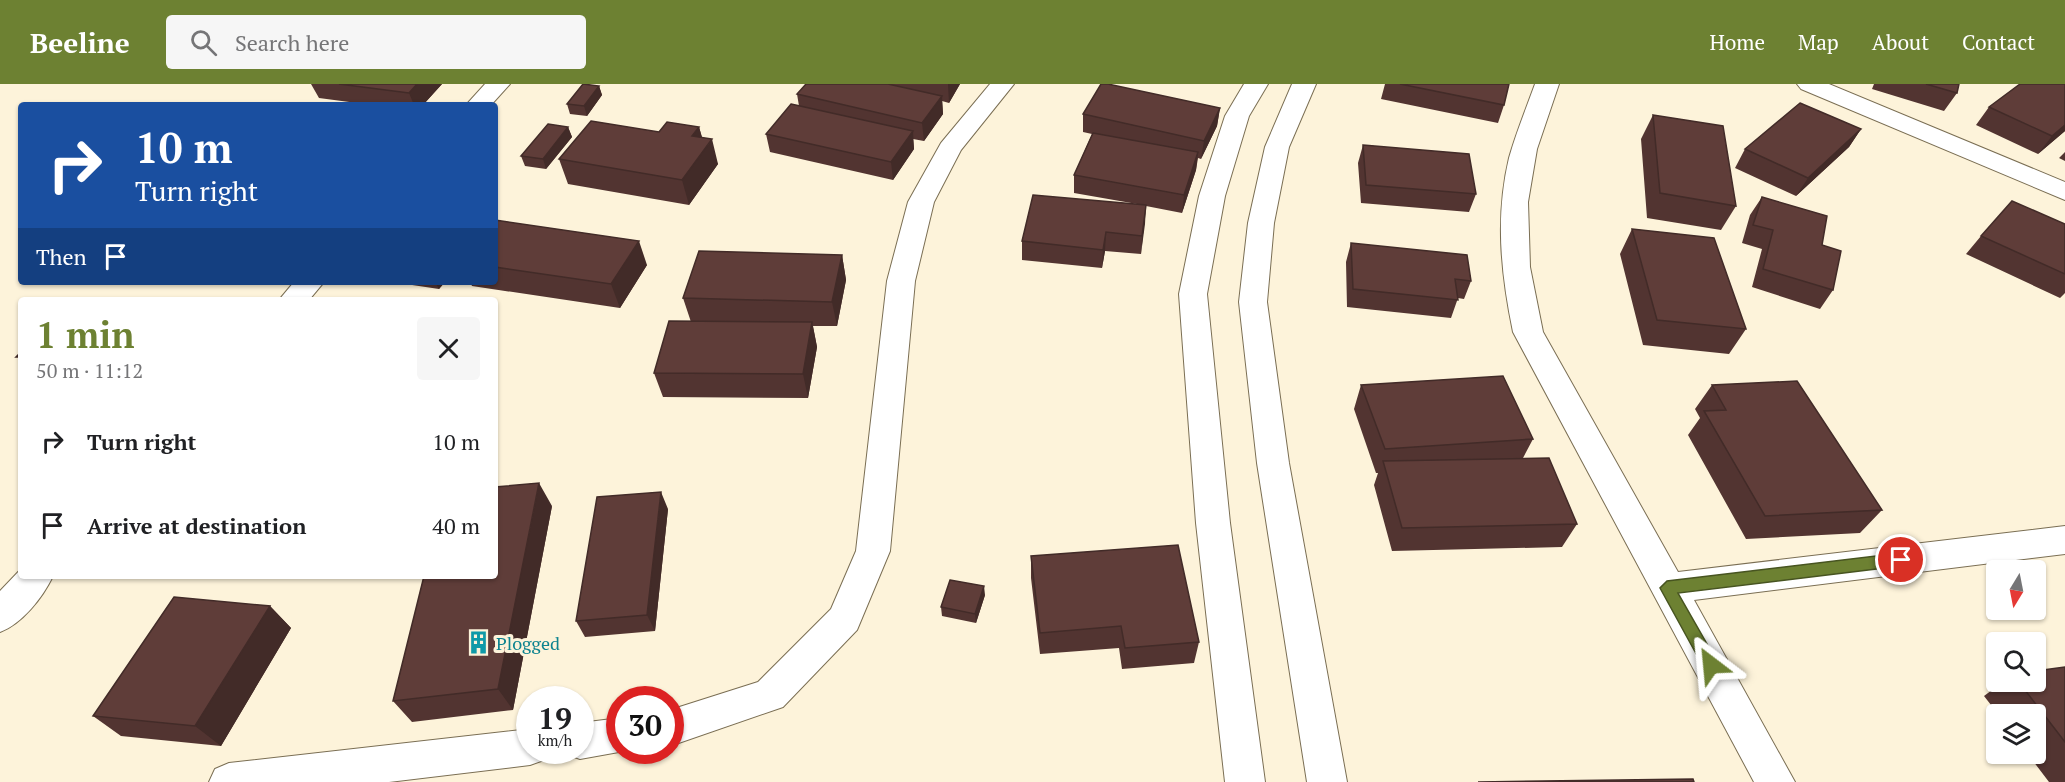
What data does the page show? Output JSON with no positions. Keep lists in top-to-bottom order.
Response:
{
  "places": {
    "building": ["Plogged"]
  },
  "north": "bottom",
  "page": {
    "header": "Beeline",
    "search": "Search here",
    "nav": [
      "Home",
      "Map",
      "About",
      "Contact"
    ],
    "turn": ["10 m", "Turn right"],
    "then": "Then",
    "heading": ["1 min", "50 m · 11:12"],
    "list": [
      {
        "name": "Turn right",
        "value": "10 m"
      },
      {
        "name": "Arrive at destination",
        "value": "40 m"
      }
    ],
    "speed": "19 km/h",
    "limit": "30"
  }
}
